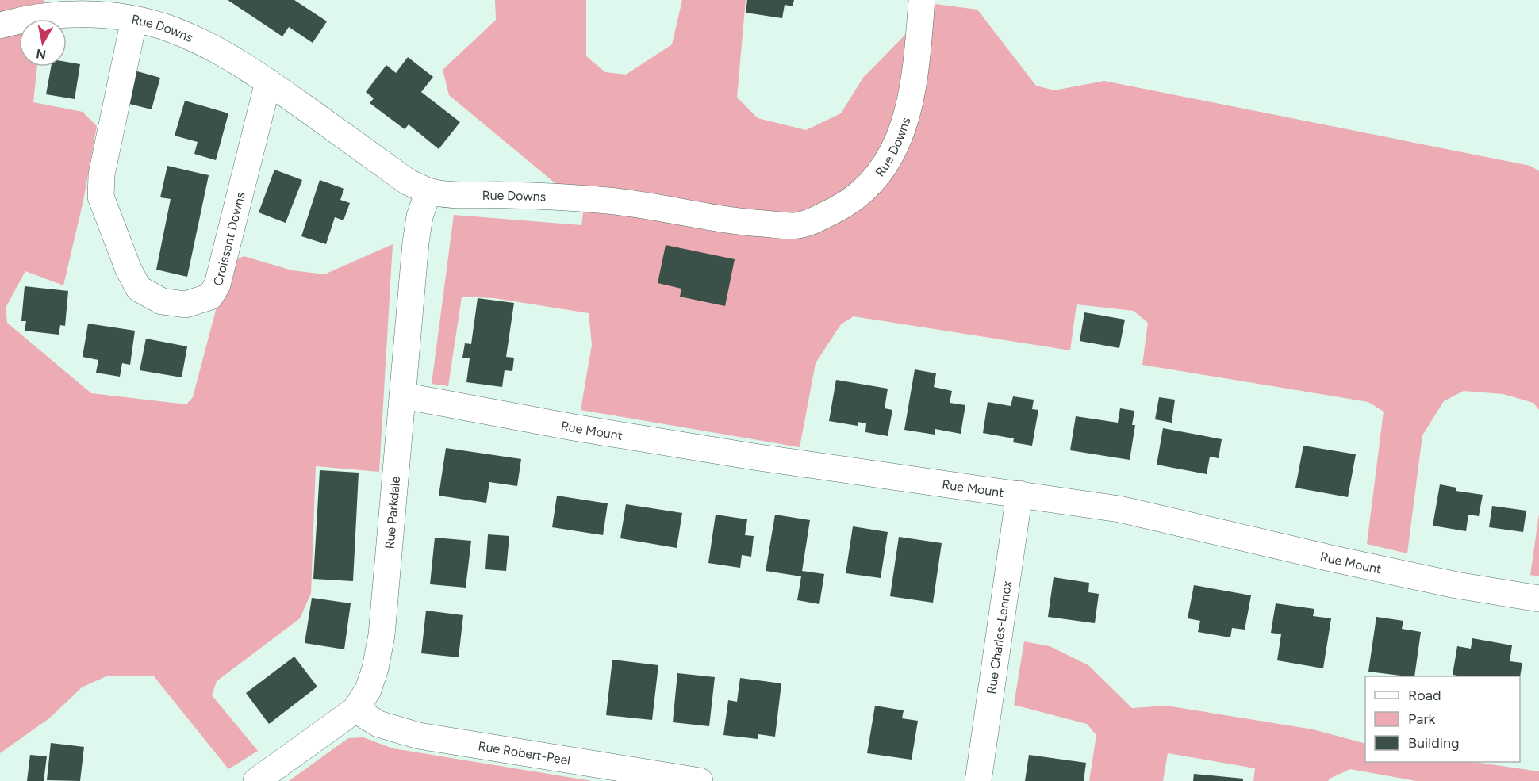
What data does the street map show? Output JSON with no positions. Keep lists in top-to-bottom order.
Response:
{
  "streets": {
    "street": [
      "Rue Downs",
      "Croissant Downs",
      "Rue Mount",
      "Rue Parkdale",
      "Rue Charles-Lennox",
      "Rue Robert-Peel"
    ]
  },
  "crossings": [
    ["Rue Downs", "Croissant Downs"],
    ["Rue Downs", "Rue Parkdale"],
    ["Rue Mount", "Rue Parkdale"],
    ["Rue Mount", "Rue Charles-Lennox"],
    ["Rue Parkdale", "Rue Robert-Peel"]
  ],
  "legend": ["Road", "Park", "Building"],
  "north": "bottom"
}
